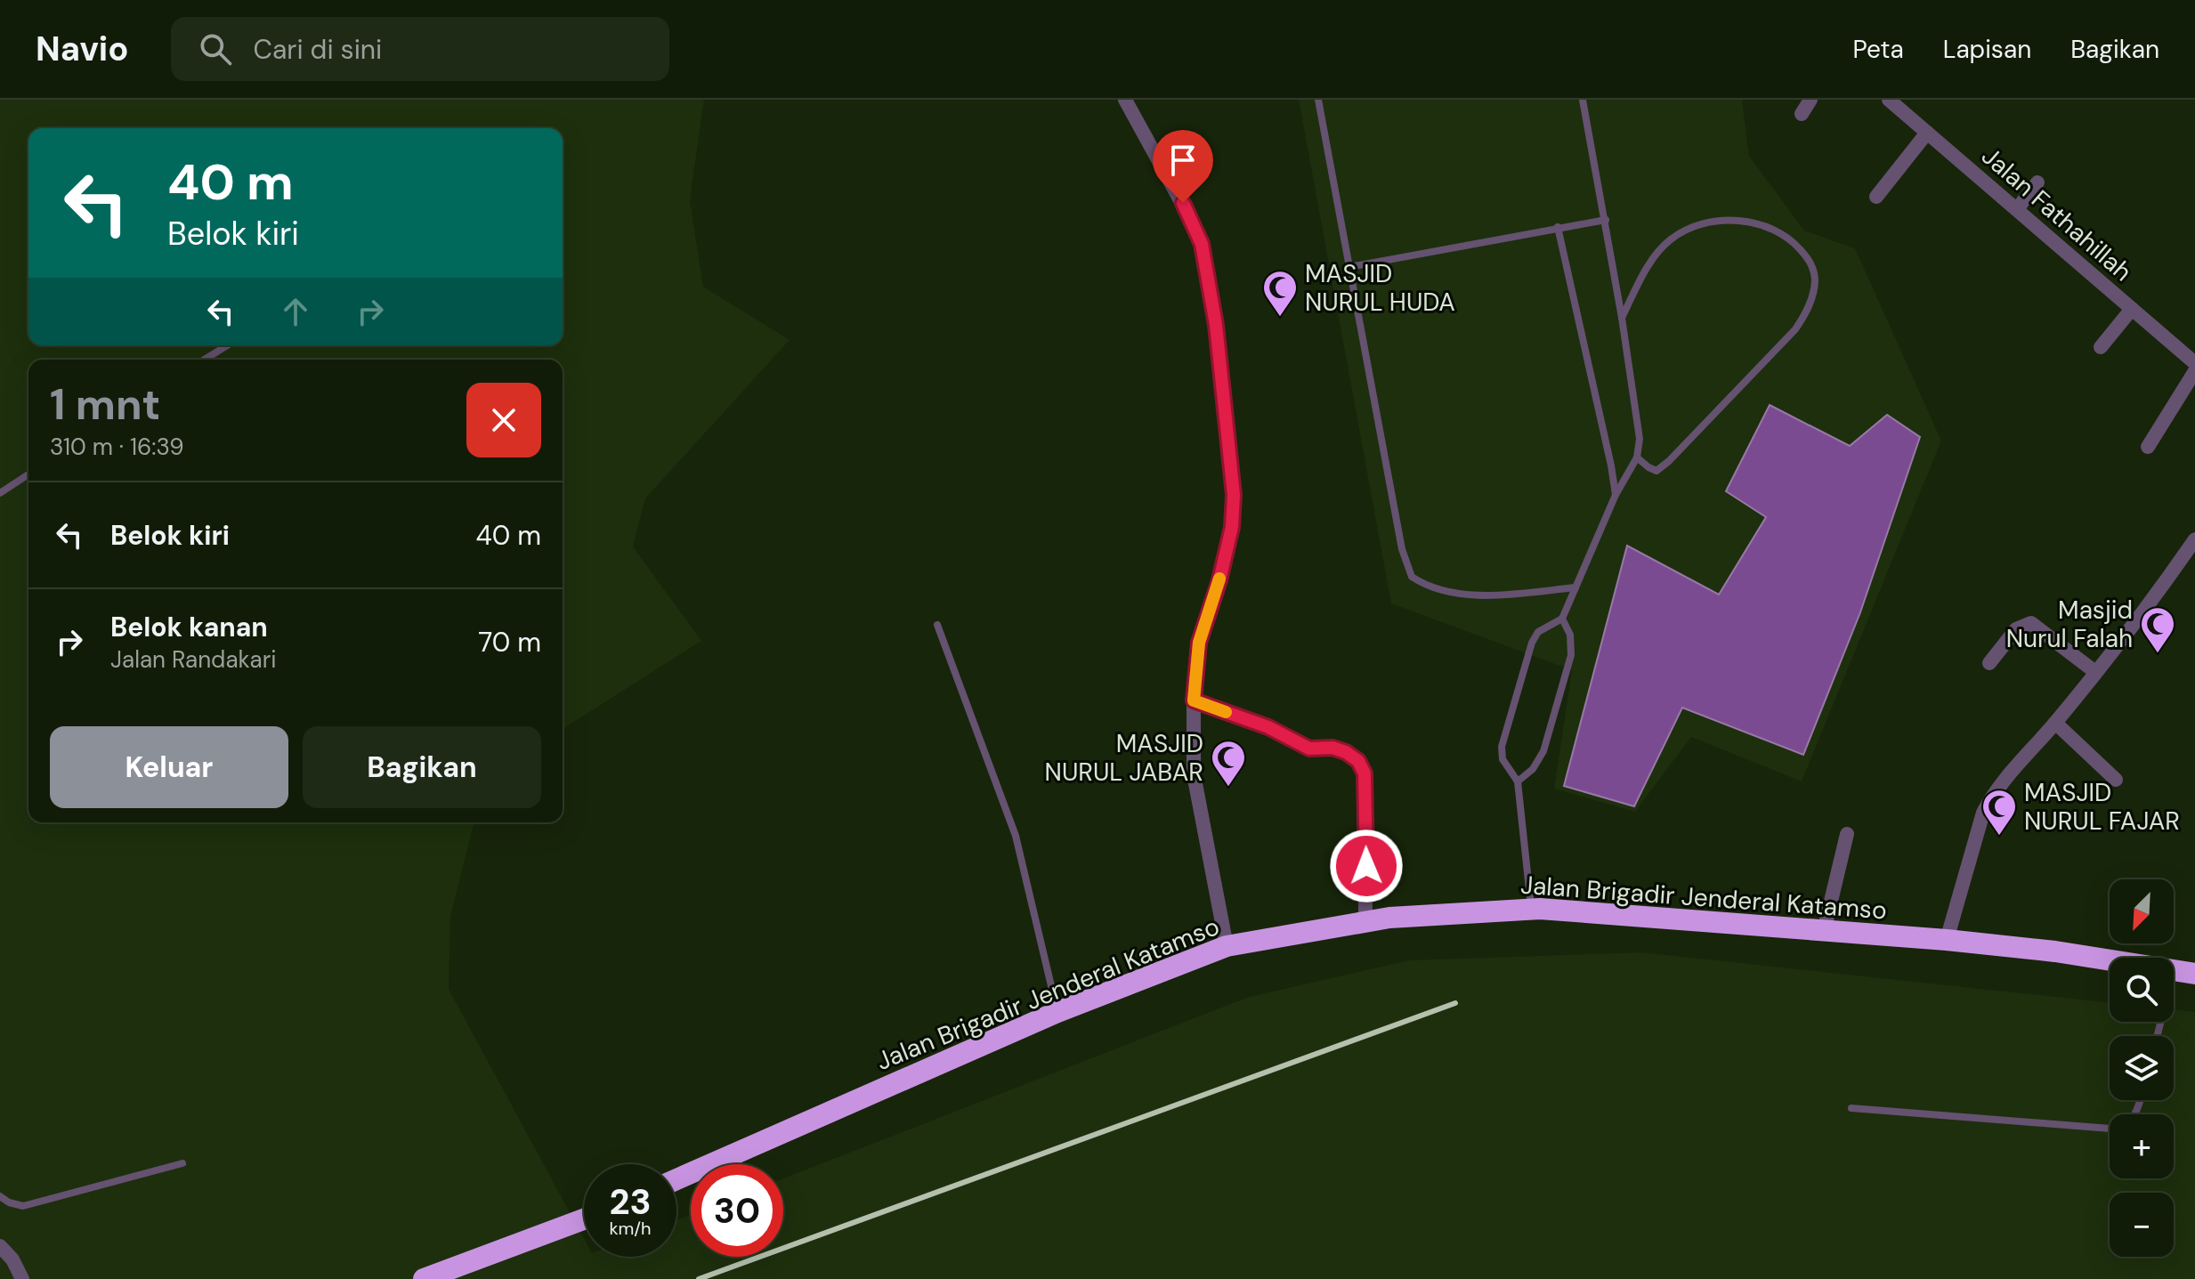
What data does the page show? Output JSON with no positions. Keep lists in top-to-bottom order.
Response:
{
  "streets": {
    "highway": ["Jalan Brigadir Jenderal Katamso"],
    "street": ["Jalan Fathahillah"]
  },
  "places": {
    "mosque": [
      "MASJID NURUL HUDA",
      "Masjid Nurul Falah",
      "MASJID NURUL JABAR",
      "MASJID NURUL FAJAR"
    ]
  },
  "north": "bottom left",
  "page": {
    "header": "Navio",
    "search": "Cari di sini",
    "nav": ["Peta", "Lapisan", "Bagikan"],
    "turn": ["40 m", "Belok kiri"],
    "heading": ["1 mnt", "310 m · 16:39"],
    "list": [
      {
        "name": "Belok kiri",
        "value": "40 m"
      },
      {
        "name": "Belok kanan",
        "note": "Jalan Randakari",
        "value": "70 m"
      }
    ],
    "buttons": ["Keluar", "Bagikan"],
    "map_buttons": ["+", "−"],
    "speed": "23 km/h",
    "limit": "30"
  }
}
